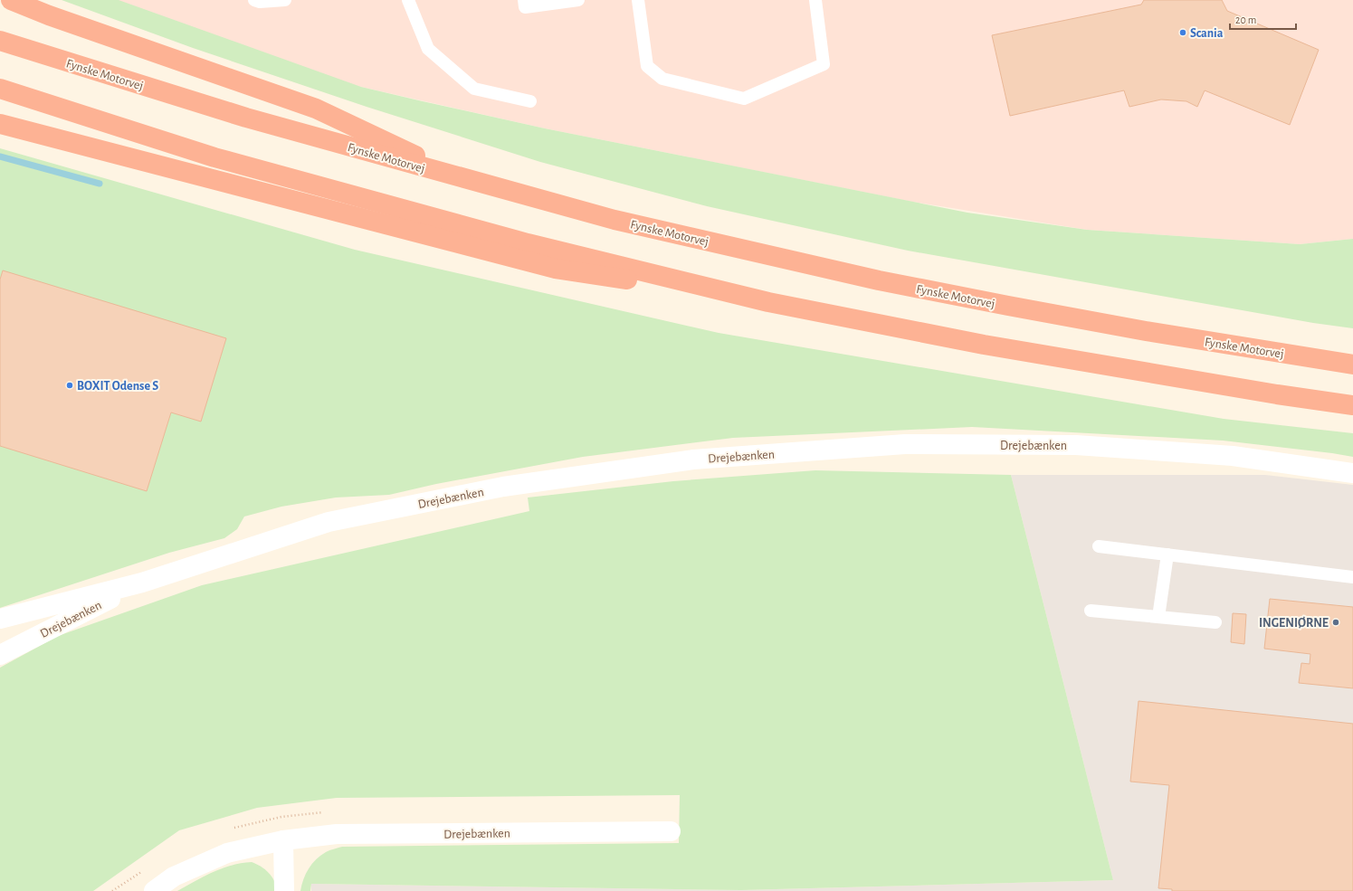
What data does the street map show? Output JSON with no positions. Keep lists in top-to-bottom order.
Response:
{
  "streets": {
    "highway": ["Fynske Motorvej"],
    "street": ["Drejebænken"]
  },
  "places": ["Scania", "BOXIT Odense S", "INGENIØRNE"],
  "scale_bar": "20 m"
}
